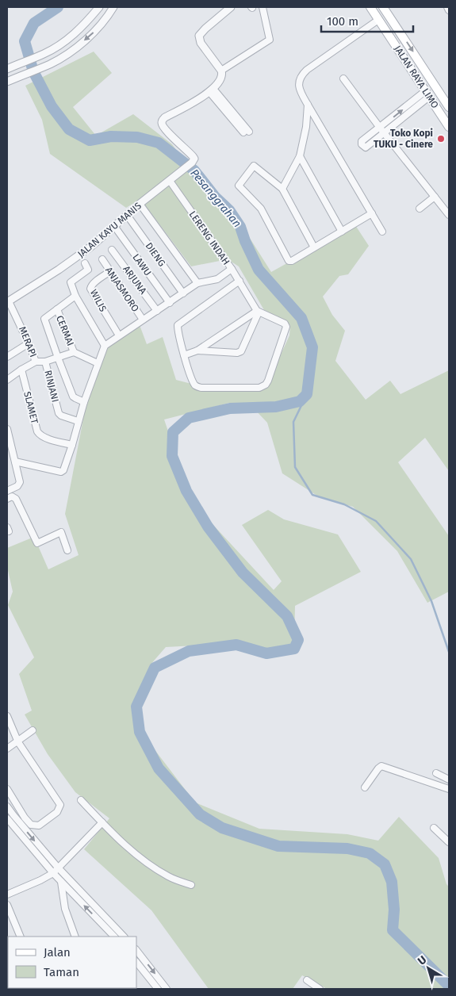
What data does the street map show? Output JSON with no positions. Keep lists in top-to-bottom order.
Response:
{
  "streets": {
    "main road": ["JALAN RAYA LIMO"],
    "street": [
      "JALAN KAYU MANIS",
      "LERENG INDAH",
      "DIENG",
      "LAWU",
      "ARJUNA",
      "ANJASMORO",
      "WILIS",
      "CERMAI",
      "MERAPI",
      "RINJANI",
      "SLAMET"
    ]
  },
  "crossings": [
    ["JALAN KAYU MANIS", "LERENG INDAH"],
    ["JALAN KAYU MANIS", "DIENG"],
    ["JALAN KAYU MANIS", "LAWU"],
    ["JALAN KAYU MANIS", "MERAPI"],
    ["LERENG INDAH", "DIENG"],
    ["LERENG INDAH", "LAWU"],
    ["LERENG INDAH", "ARJUNA"],
    ["LERENG INDAH", "ANJASMORO"],
    ["LERENG INDAH", "WILIS"],
    ["ANJASMORO", "WILIS"]
  ],
  "water": ["Pesanggrahan"],
  "places": ["Toko Kopi TUKU - Cinere"],
  "legend": ["Jalan", "Taman"],
  "scale_bar": "100 m",
  "north": "top left"
}
